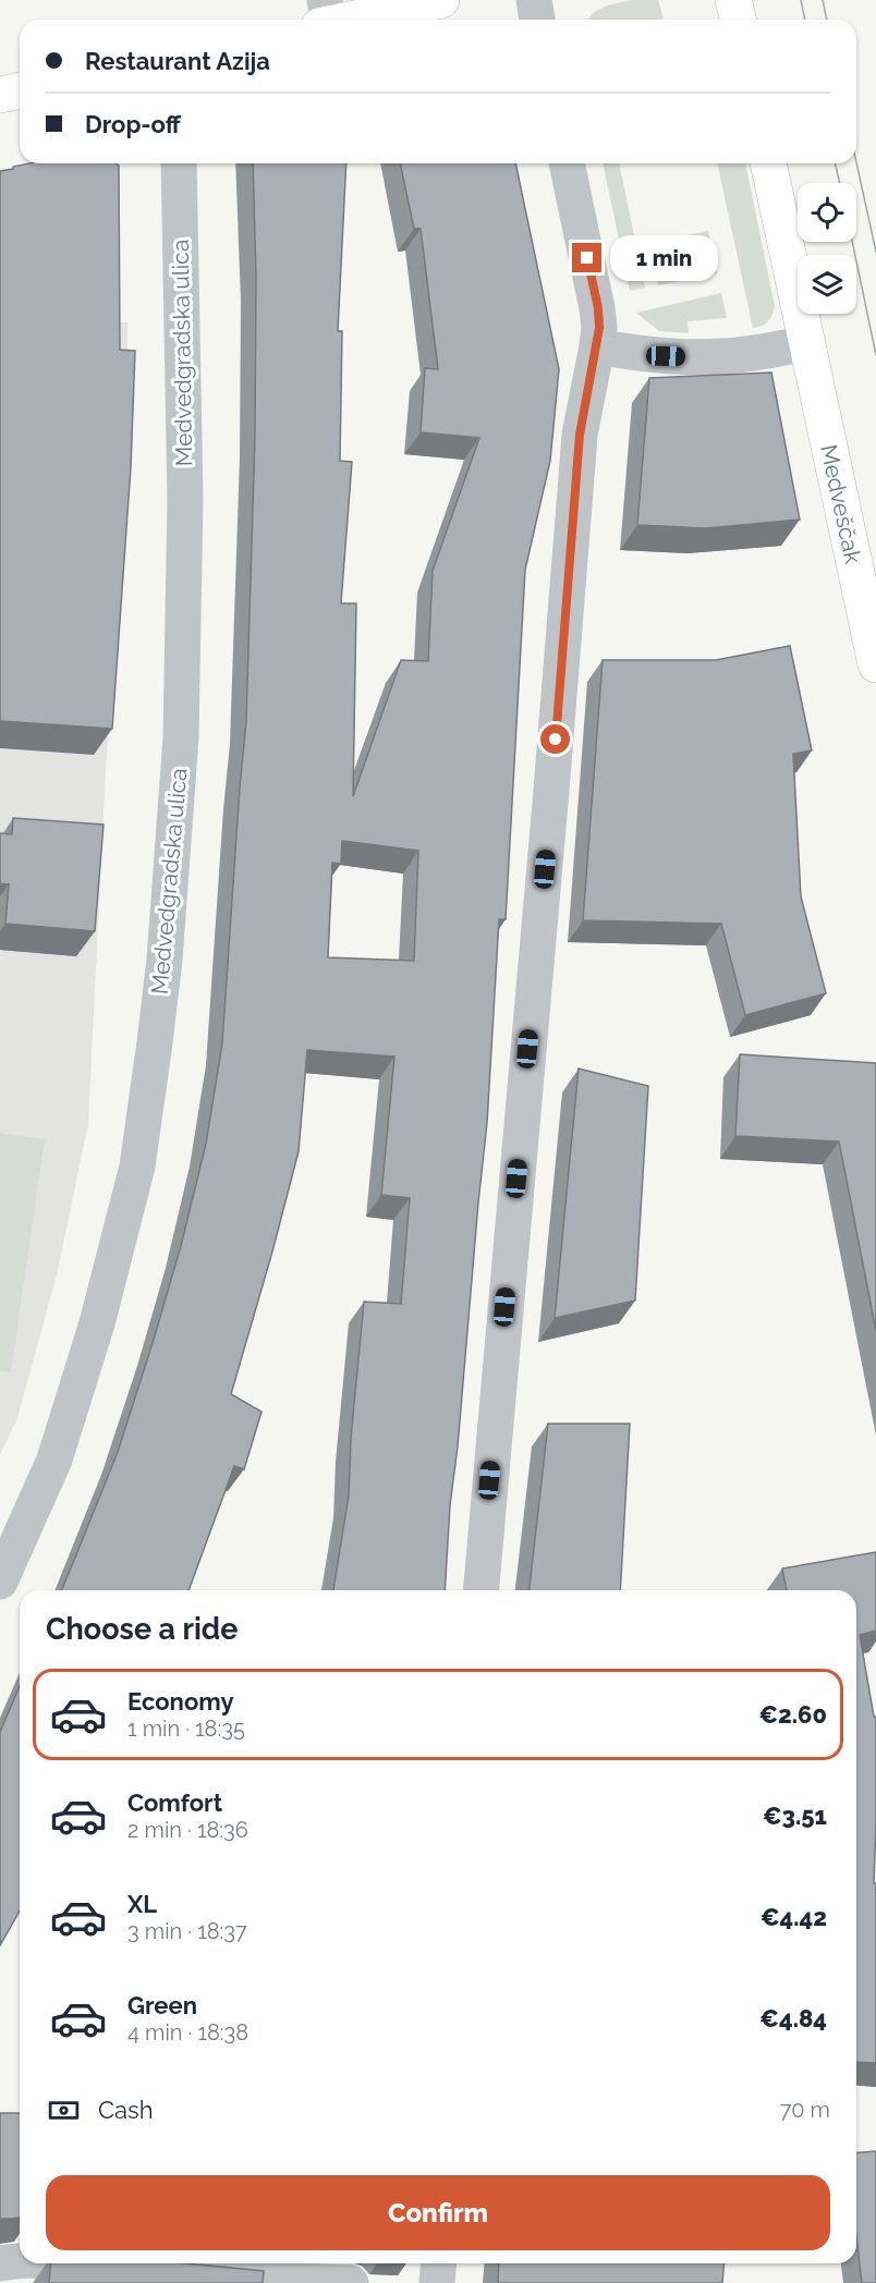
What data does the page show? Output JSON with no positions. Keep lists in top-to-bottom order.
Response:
{
  "streets": {
    "main road": ["Medveščak"],
    "street": ["Medvedgradska ulica"]
  },
  "page": {
    "banner": ["Restaurant Azija", "Drop-off"],
    "bubble": "1 min",
    "heading": "Choose a ride",
    "list": [
      {
        "name": "Economy",
        "note": "1 min · 18:35",
        "value": "€2.60"
      },
      {
        "name": "Comfort",
        "note": "2 min · 18:36",
        "value": "€3.51"
      },
      {
        "name": "XL",
        "note": "3 min · 18:37",
        "value": "€4.42"
      },
      {
        "name": "Green",
        "note": "4 min · 18:38",
        "value": "€4.84"
      }
    ],
    "pay": ["Cash", "70 m"],
    "buttons": "Confirm"
  }
}
